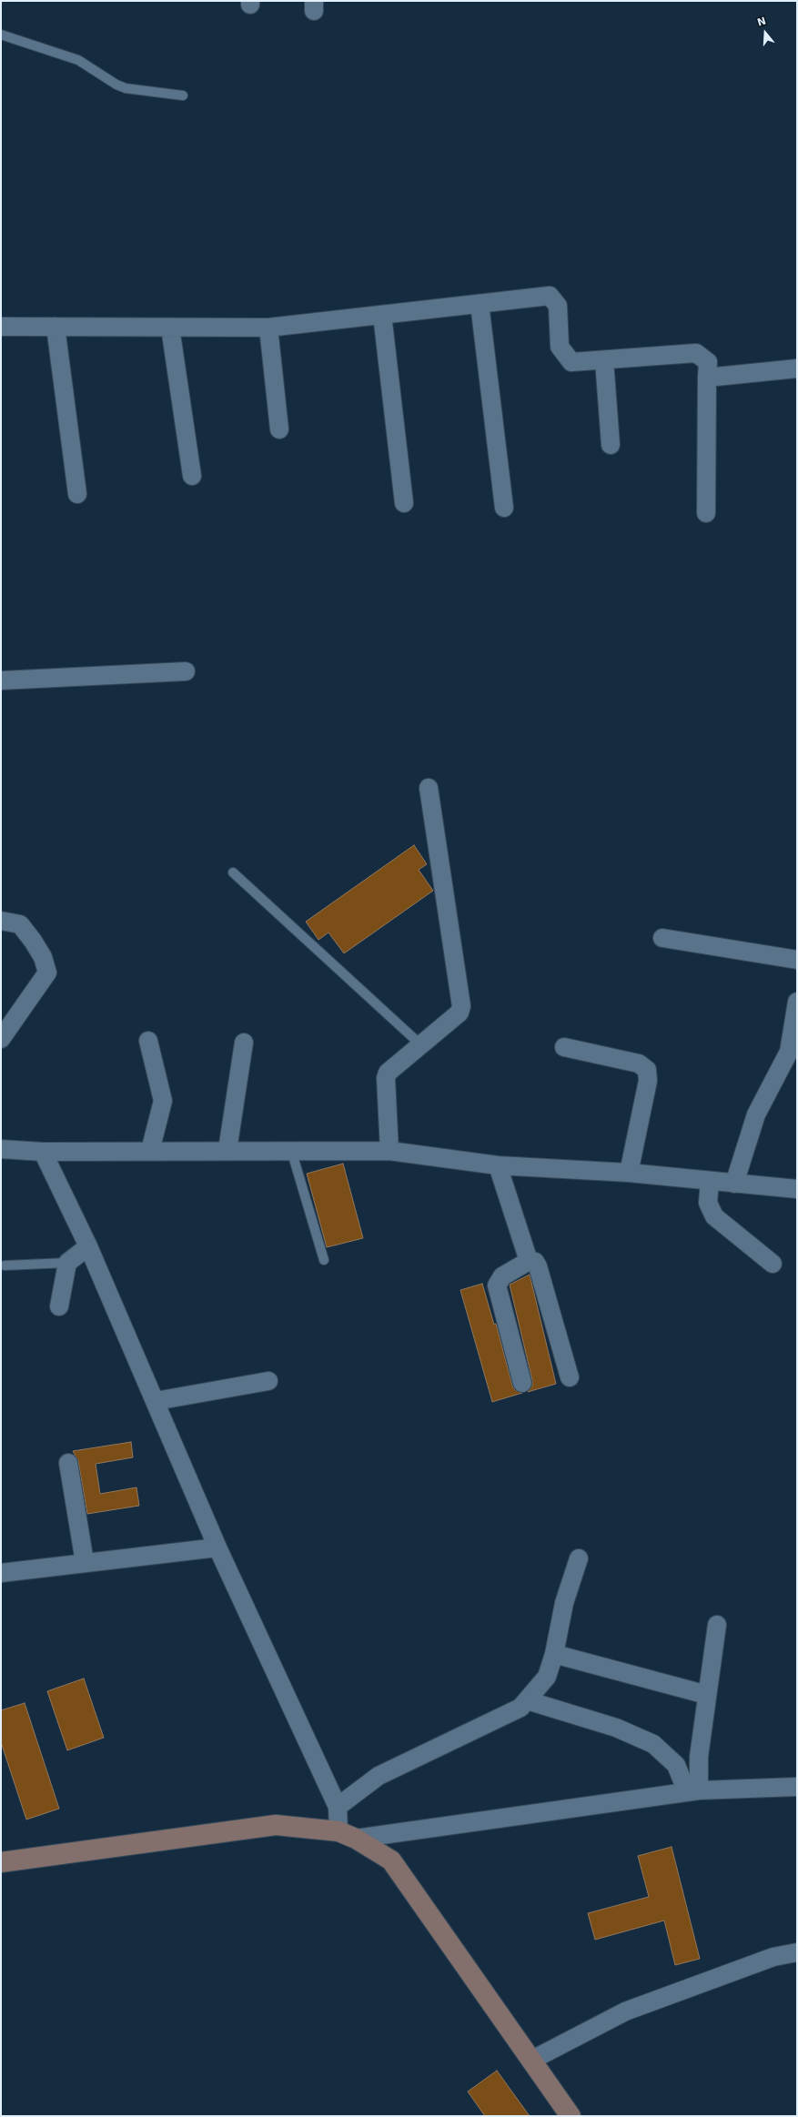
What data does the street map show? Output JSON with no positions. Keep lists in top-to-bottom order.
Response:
{
  "north": "top"
}
